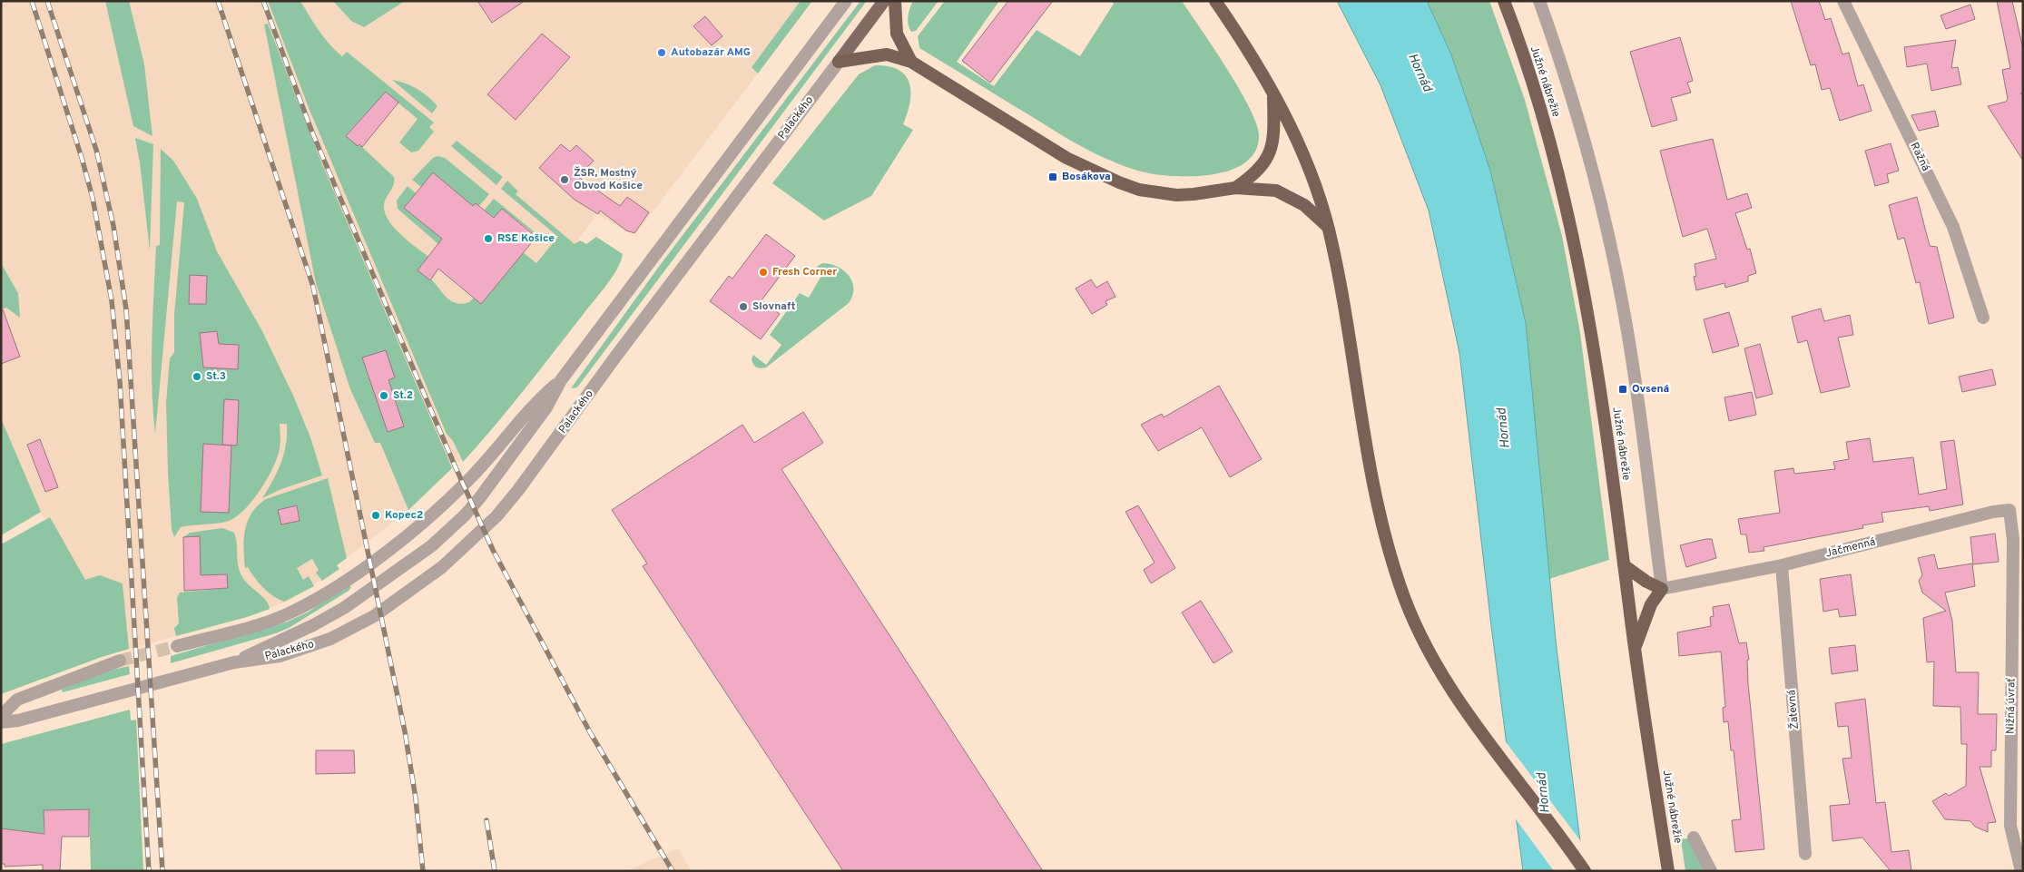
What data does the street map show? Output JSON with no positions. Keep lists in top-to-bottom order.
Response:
{
  "streets": {
    "highway": ["Južné nábrežie"],
    "street": [
      "Palackého",
      "Ražná",
      "Jačmenná",
      "Nižná úvrať",
      "Žatevná"
    ]
  },
  "crossings": [
    ["Južné nábrežie", "Jačmenná"],
    ["Jačmenná", "Nižná úvrať"],
    ["Jačmenná", "Žatevná"]
  ],
  "water": ["Hornád"],
  "places": {
    "other": [
      "Autobazár AMG",
      "ŽSR, Mostný Obvod Košice",
      "RSE Košice",
      "Fresh Corner",
      "Slovnaft",
      "St.3",
      "St.2",
      "Kopec2"
    ],
    "transit": ["Bosákova", "Ovsená"]
  }
}
